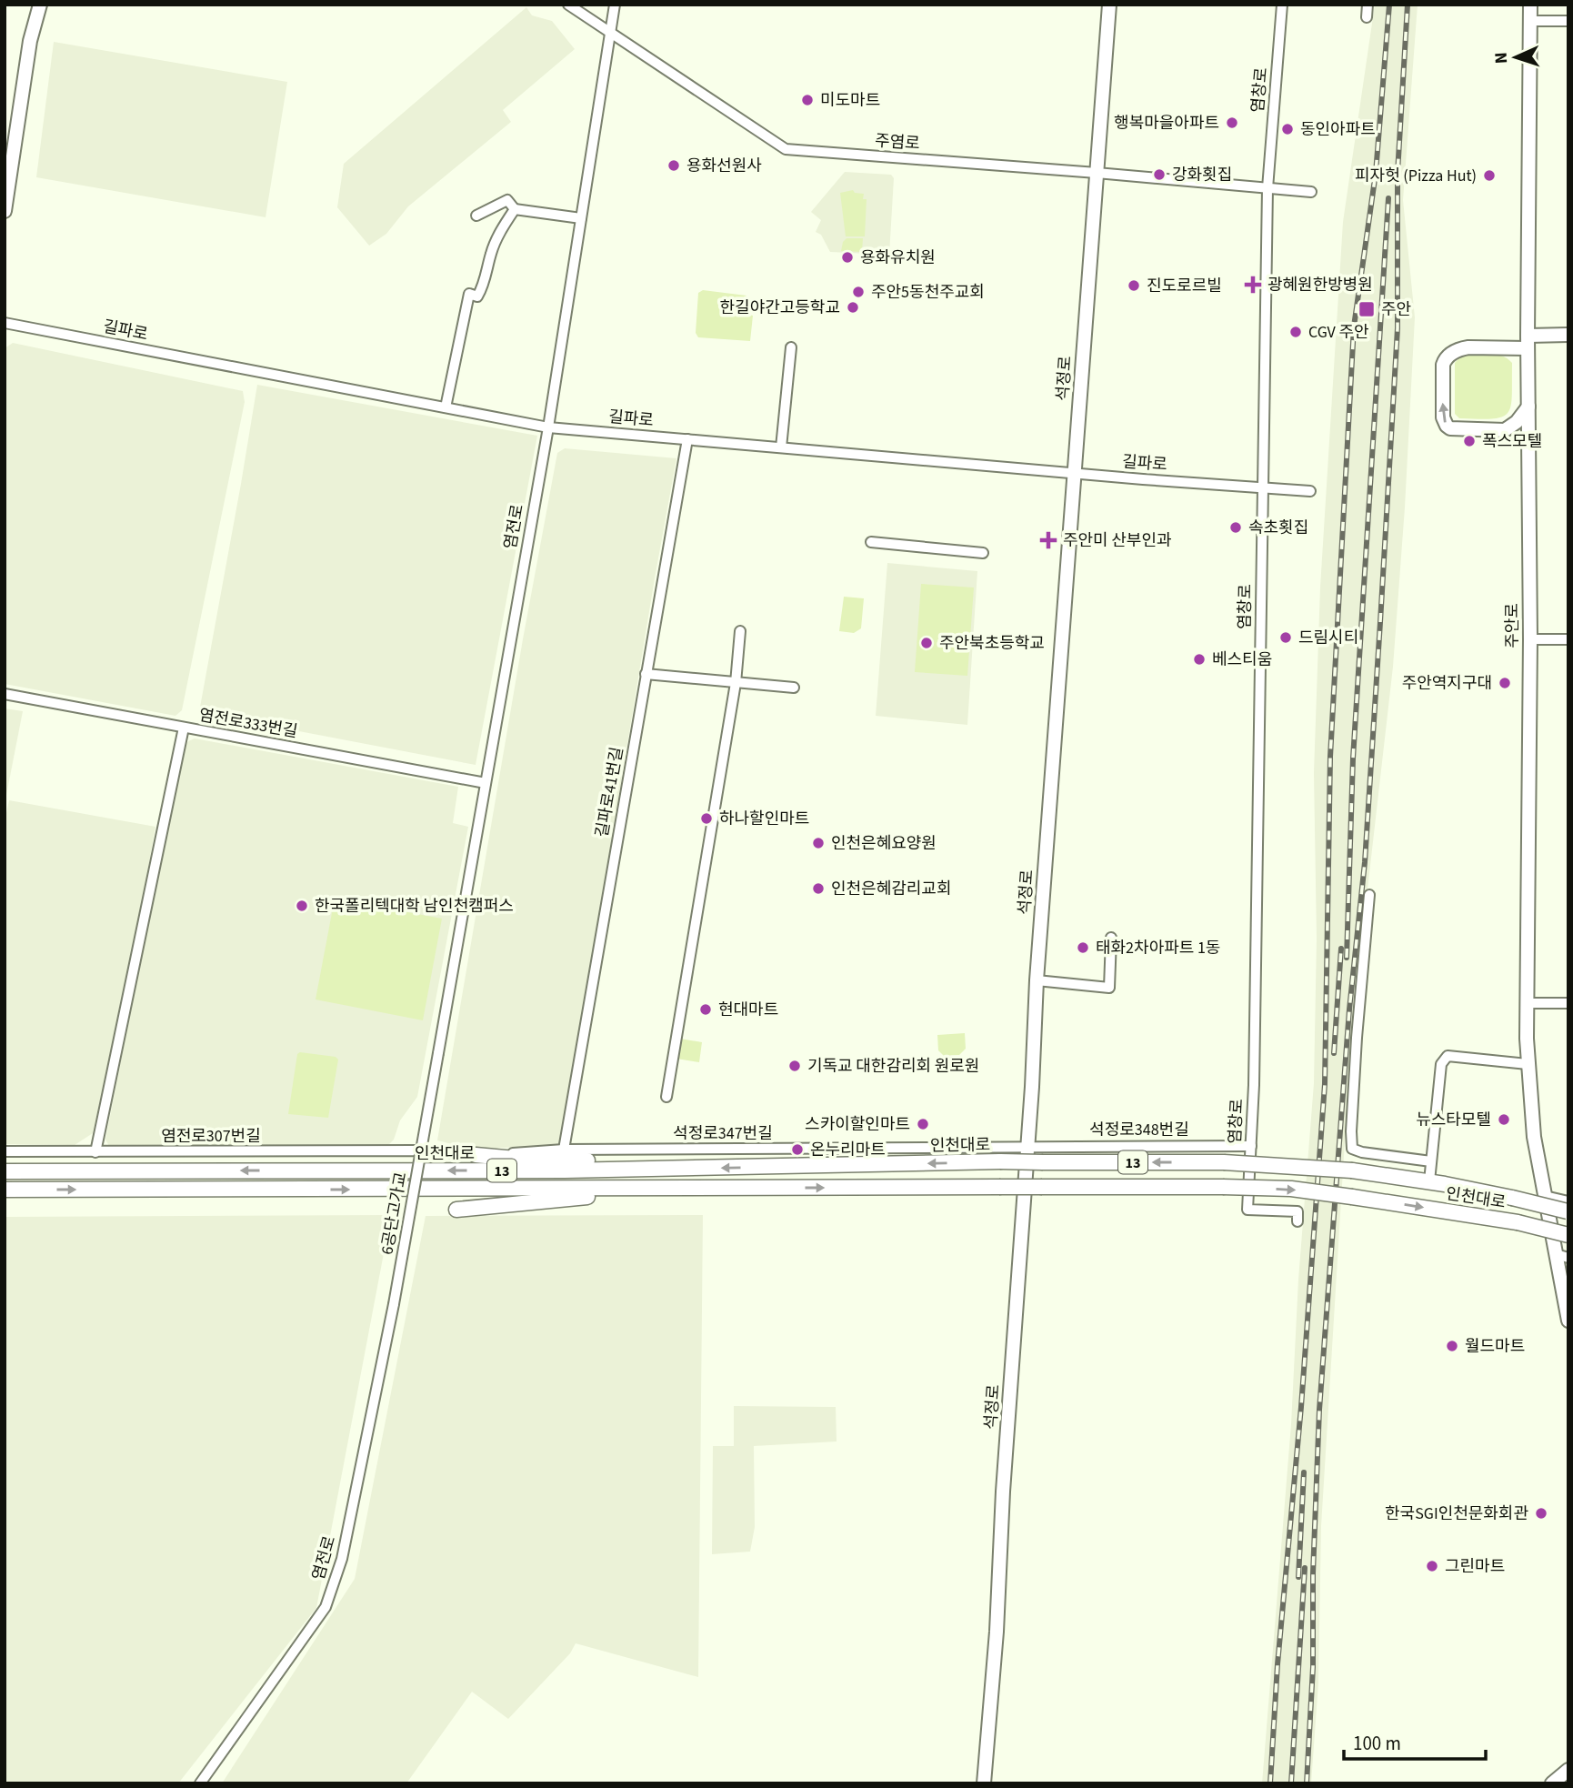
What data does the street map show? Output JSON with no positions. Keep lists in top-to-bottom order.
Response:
{
  "streets": {
    "highway": ["인천대로", "13"],
    "main road": ["석정로", "주안로"],
    "street": [
      "염창로",
      "주염로",
      "길파로",
      "염전로",
      "염전로333번길",
      "길파로41번길",
      "석정로348번길",
      "석정로347번길",
      "염전로307번길",
      "6공단고가교"
    ]
  },
  "crossings": [
    ["염창로", "주염로"],
    ["염창로", "길파로"],
    ["염창로", "석정로348번길"],
    ["주염로", "석정로"],
    ["주염로", "염전로"],
    ["길파로", "석정로"],
    ["길파로", "염전로"],
    ["길파로", "길파로41번길"],
    ["석정로", "석정로348번길"],
    ["석정로", "석정로347번길"],
    ["염전로", "염전로333번길"],
    ["염전로", "6공단고가교"],
    ["길파로41번길", "석정로347번길"],
    ["석정로348번길", "석정로347번길"],
    ["석정로347번길", "염전로307번길"],
    ["인천대로", "13"]
  ],
  "places": {
    "other": [
      "미도마트",
      "행복마을아파트",
      "동인아파트",
      "용화선원사",
      "강화횟집",
      "피자헛 (Pizza Hut)",
      "용화유치원",
      "진도로르빌",
      "주안5동천주교회",
      "한길야간고등학교",
      "CGV 주안",
      "폭스모텔",
      "속초횟집",
      "드림시티",
      "주안북초등학교",
      "베스티움",
      "주안역지구대",
      "하나할인마트",
      "인천은혜요양원",
      "인천은혜감리교회",
      "한국폴리텍대학 남인천캠퍼스",
      "태화2차아파트 1동",
      "현대마트",
      "기독교 대한감리회 원로원",
      "뉴스타모텔",
      "스카이할인마트",
      "온누리마트",
      "월드마트",
      "한국SGI인천문화회관",
      "그린마트"
    ],
    "health": ["광혜원한방병원", "주안미 산부인과"],
    "transit": ["주안"]
  },
  "scale_bar": "100 m",
  "north": "left"
}
